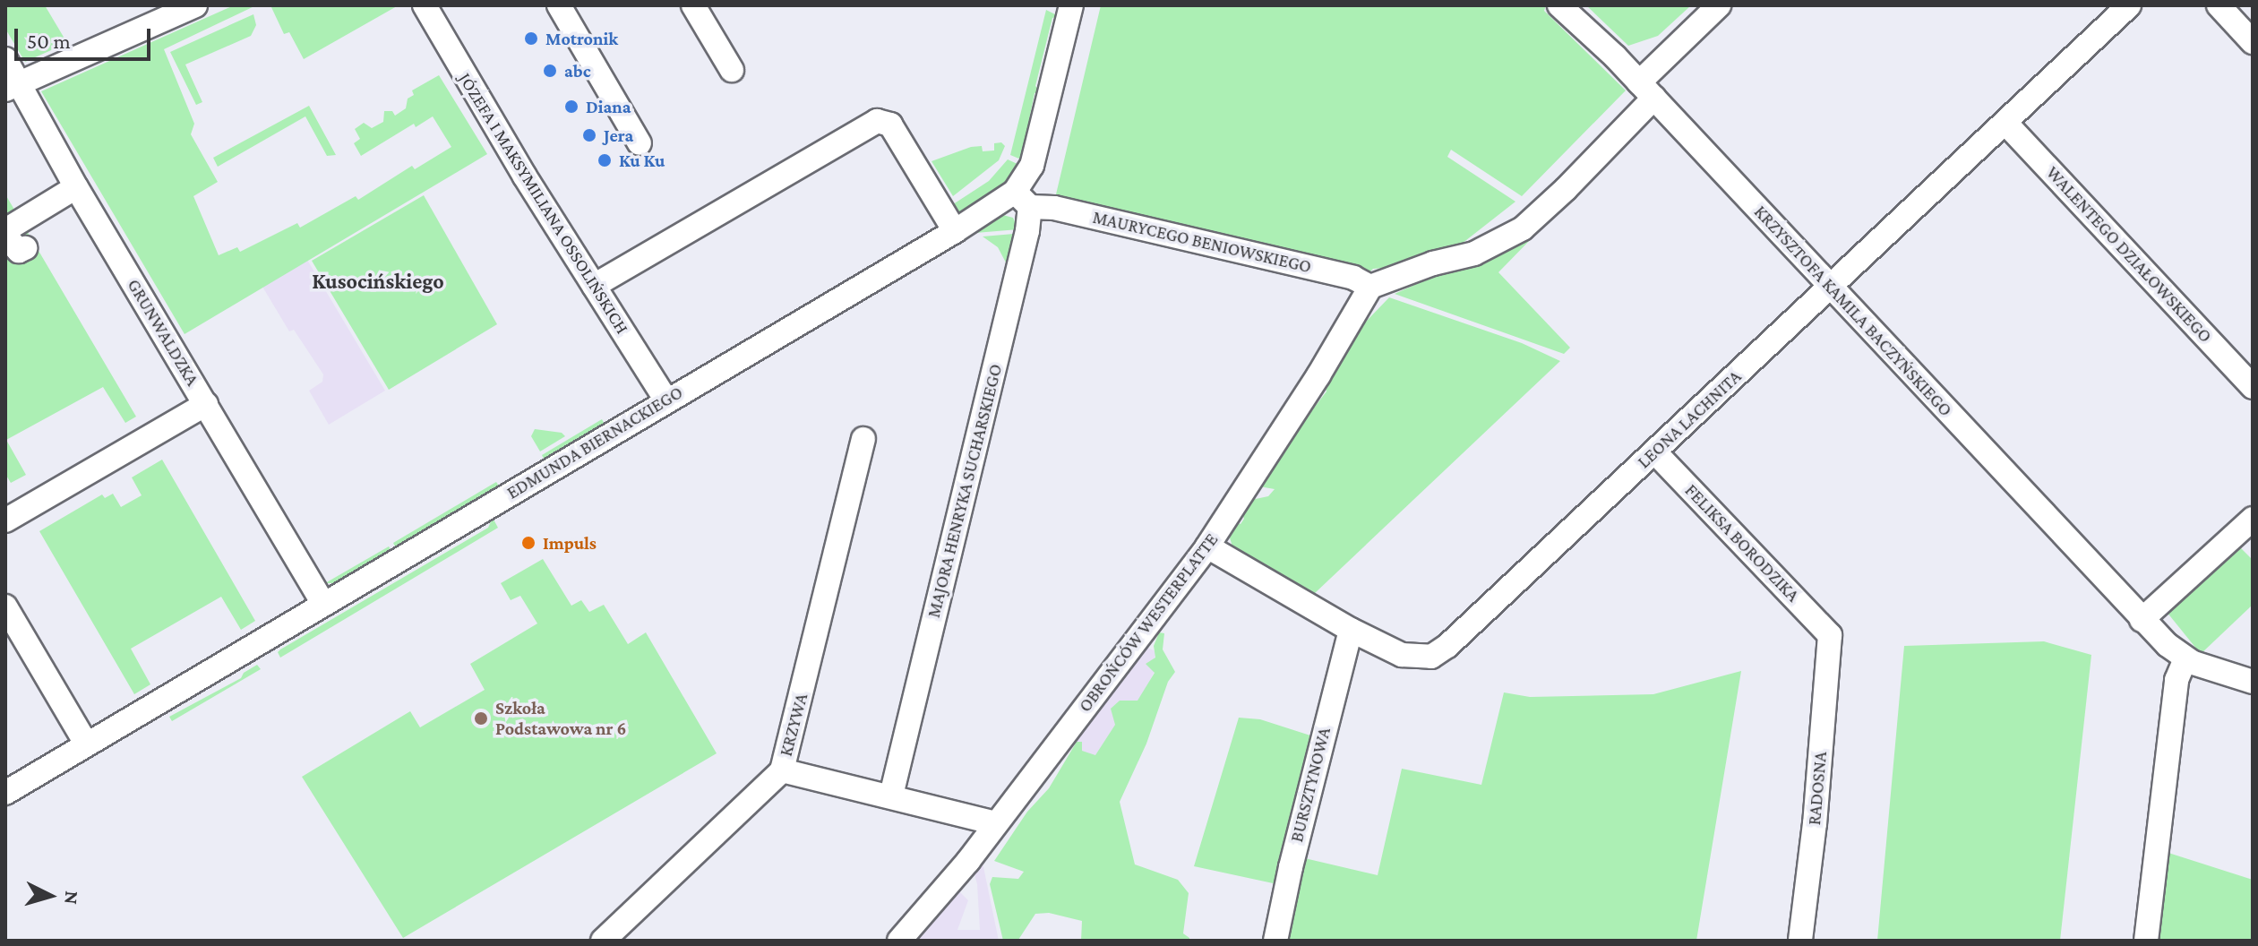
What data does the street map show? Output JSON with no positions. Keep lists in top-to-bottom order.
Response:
{
  "streets": {
    "street": [
      "JÓZEFA I MAKSYMILIANA OSSOLIŃSKICH",
      "MAURYCEGO BENIOWSKIEGO",
      "WALENTEGO DZIAŁOWSKIEGO",
      "KRZYSZTOFA KAMILA BACZYŃSKIEGO",
      "GRUNWALDZKA",
      "LEONA LACHNITA",
      "EDMUNDA BIERNACKIEGO",
      "MAJORA HENRYKA SUCHARSKIEGO",
      "FELIKSA BORODZIKA",
      "OBROŃCÓW WESTERPLATTE",
      "KRZYWA",
      "BURSZTYNOWA",
      "RADOSNA"
    ]
  },
  "crossings": [
    ["JÓZEFA I MAKSYMILIANA OSSOLIŃSKICH", "EDMUNDA BIERNACKIEGO"],
    ["MAURYCEGO BENIOWSKIEGO", "EDMUNDA BIERNACKIEGO"],
    ["MAURYCEGO BENIOWSKIEGO", "MAJORA HENRYKA SUCHARSKIEGO"],
    ["MAURYCEGO BENIOWSKIEGO", "OBROŃCÓW WESTERPLATTE"],
    ["WALENTEGO DZIAŁOWSKIEGO", "LEONA LACHNITA"],
    ["KRZYSZTOFA KAMILA BACZYŃSKIEGO", "LEONA LACHNITA"],
    ["GRUNWALDZKA", "EDMUNDA BIERNACKIEGO"],
    ["LEONA LACHNITA", "FELIKSA BORODZIKA"],
    ["LEONA LACHNITA", "OBROŃCÓW WESTERPLATTE"],
    ["LEONA LACHNITA", "BURSZTYNOWA"],
    ["EDMUNDA BIERNACKIEGO", "MAJORA HENRYKA SUCHARSKIEGO"],
    ["FELIKSA BORODZIKA", "RADOSNA"]
  ],
  "districts": ["Kusocińskiego"],
  "places": [
    "Motronik",
    "abc",
    "Diana",
    "Jera",
    "Ku Ku",
    "Impuls",
    "Szkoła Podstawowa nr 6"
  ],
  "scale_bar": "50 m",
  "north": "right"
}
